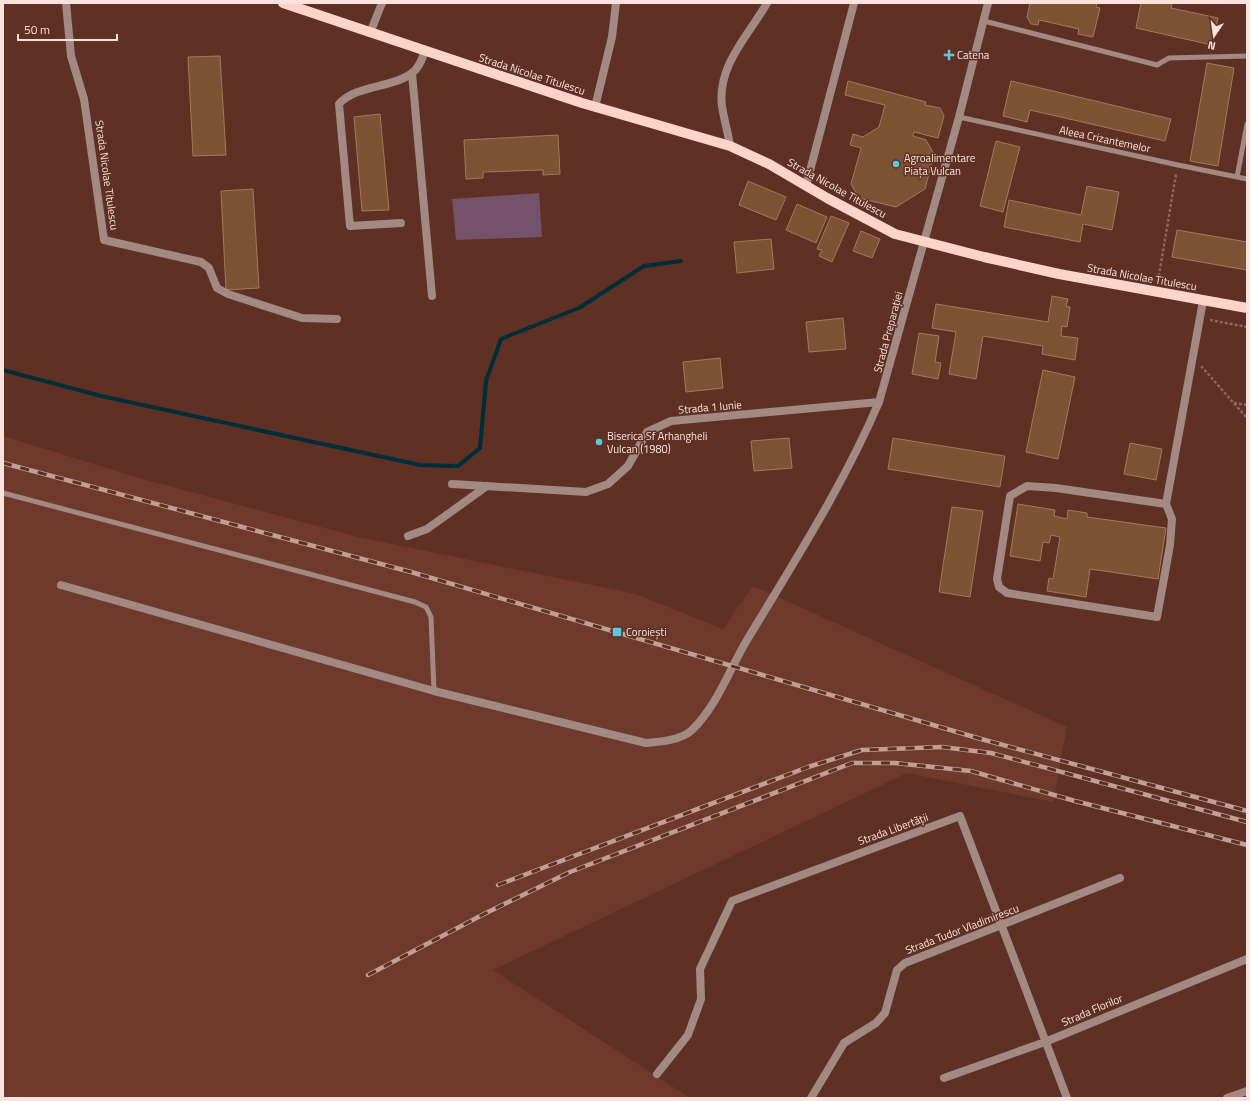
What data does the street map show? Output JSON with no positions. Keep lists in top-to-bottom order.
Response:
{
  "streets": {
    "main road": ["Strada Nicolae Titulescu"],
    "street": [
      "Strada Preparației",
      "Strada 1 Iunie",
      "Strada Libertății",
      "Strada Tudor Vladimirescu",
      "Strada Florilor"
    ],
    "lane": ["Aleea Crizantemelor"]
  },
  "crossings": [
    ["Strada Nicolae Titulescu", "Strada Preparației"],
    ["Aleea Crizantemelor", "Strada Preparației"],
    ["Strada Preparației", "Strada 1 Iunie"],
    ["Strada Libertății", "Strada Tudor Vladimirescu"],
    ["Strada Libertății", "Strada Florilor"]
  ],
  "places": {
    "health": ["Catena"],
    "other": ["Agroalimentare Piața Vulcan", "Biserica Sf Arhangheli Vulcan (1980)"],
    "transit": ["Coroiești"]
  },
  "scale_bar": "50 m",
  "north": "bottom"
}
